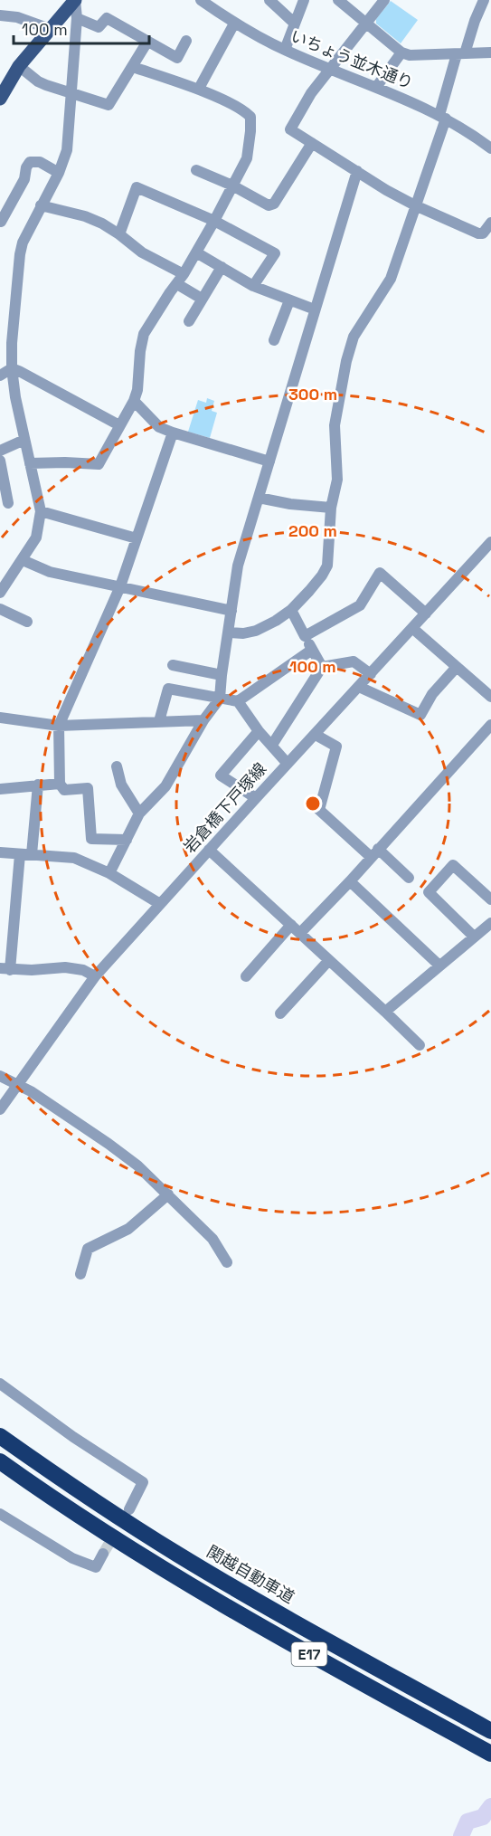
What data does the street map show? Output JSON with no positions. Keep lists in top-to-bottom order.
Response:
{
  "streets": {
    "highway": ["関越自動車道", "E17"],
    "street": ["いちょう並木通り", "岩倉橋下戸塚線"]
  },
  "scale_bar": "100 m",
  "rings": ["300 m", "200 m", "100 m"]
}
